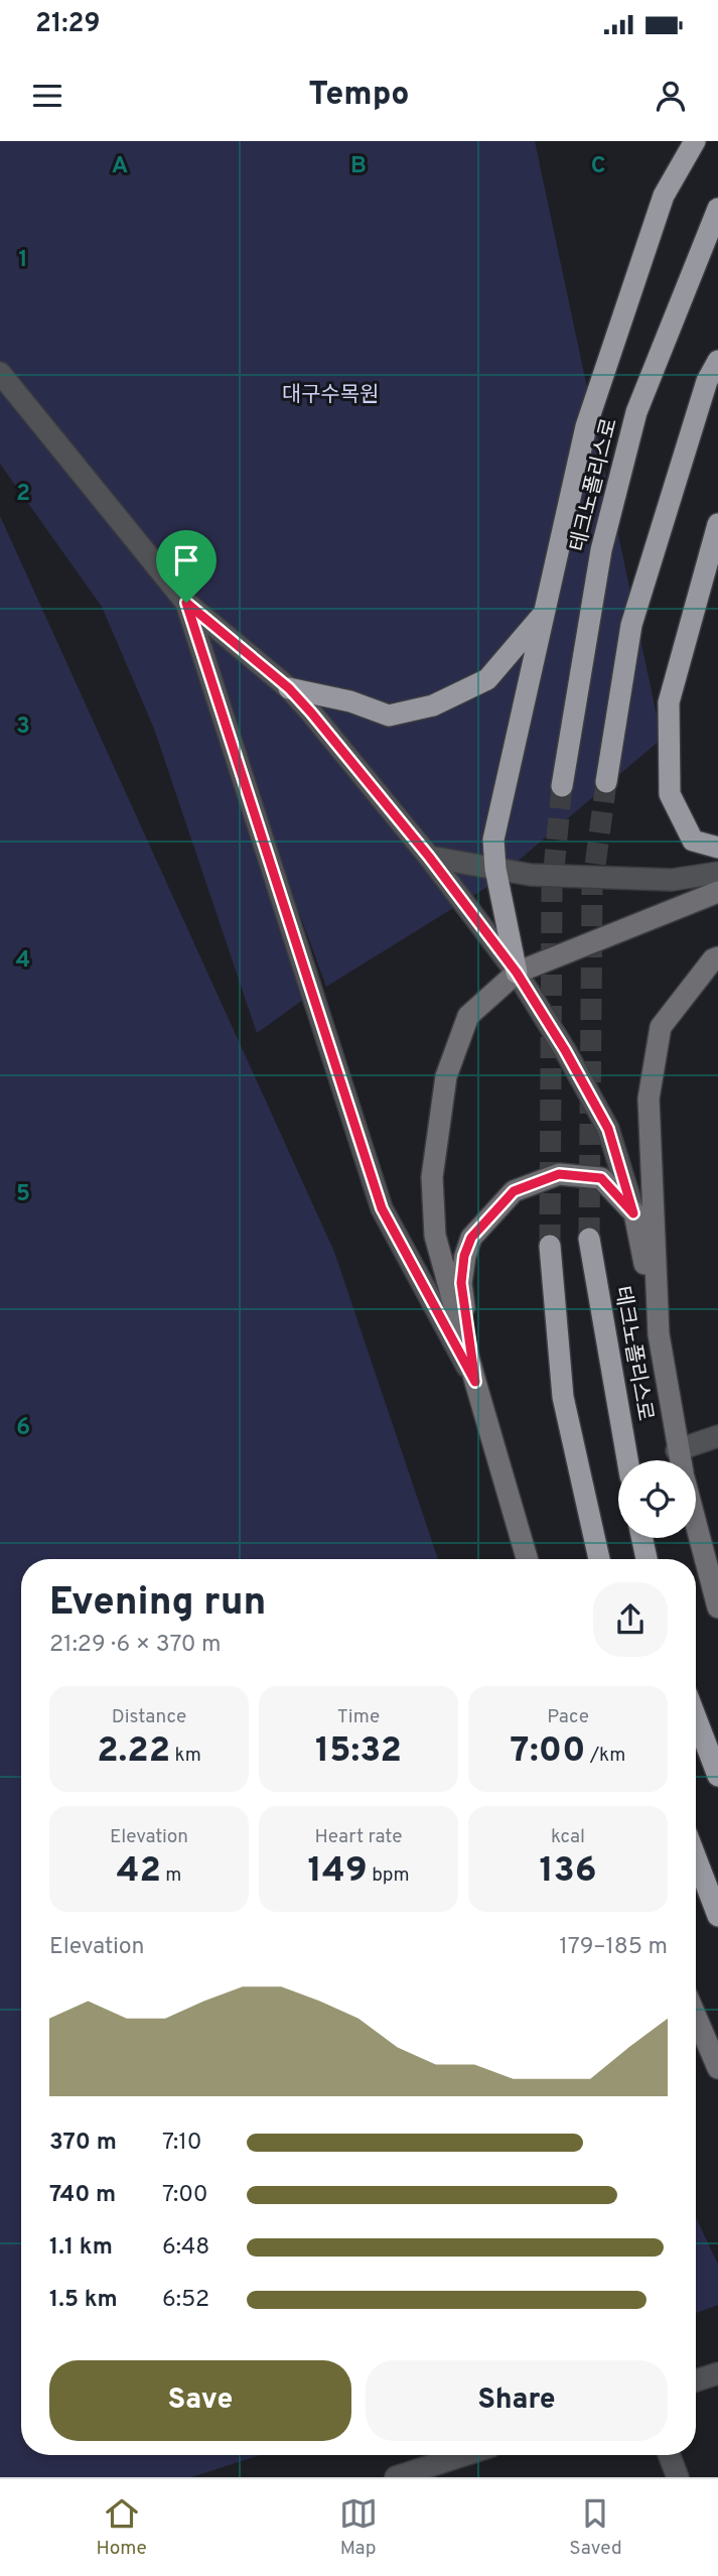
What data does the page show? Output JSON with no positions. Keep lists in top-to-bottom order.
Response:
{
  "streets": {
    "highway": ["테크노폴리스로"]
  },
  "parks": ["대구수목원"],
  "page": {
    "status": "21:29",
    "header": "Tempo",
    "heading": ["Evening run", "21:29 · 6 × 370 m"],
    "stats": [
      ["Distance", "2.22 km"],
      ["Time", "15:32"],
      ["Pace", "7:00 /km"],
      ["Elevation", "42 m"],
      ["Heart rate", "149 bpm"],
      ["kcal", "136"]
    ],
    "chart": ["Elevation", "179–185 m"],
    "list": [
      {
        "name": "370 m",
        "note": "7:10"
      },
      {
        "name": "740 m",
        "note": "7:00"
      },
      {
        "name": "1.1 km",
        "note": "6:48"
      },
      {
        "name": "1.5 km",
        "note": "6:52"
      }
    ],
    "buttons": ["Save", "Share"],
    "tabs": ["Home", "Map", "Saved"]
  },
  "grid": {
    "columns": ["A", "B", "C"],
    "rows": [
      "1",
      "2",
      "3",
      "4",
      "5",
      "6"
    ]
  }
}
